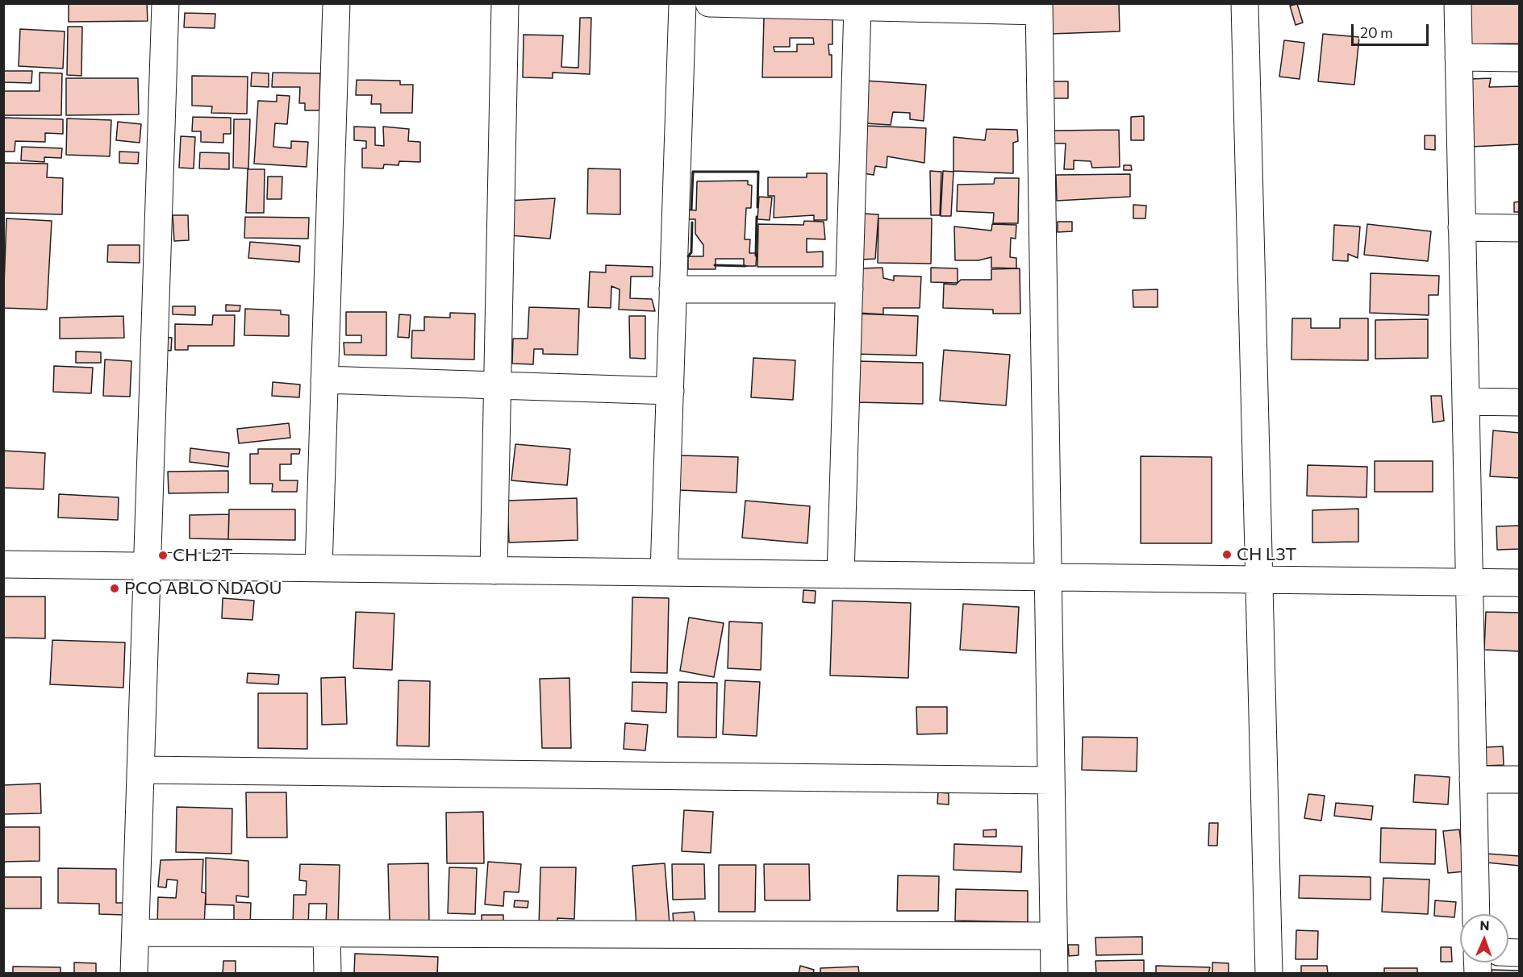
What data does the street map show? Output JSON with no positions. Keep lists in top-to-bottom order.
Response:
{
  "places": ["CH L3T", "CH L2T", "PCO ABLO NDAOU"],
  "scale_bar": "20 m",
  "north": "top"
}
